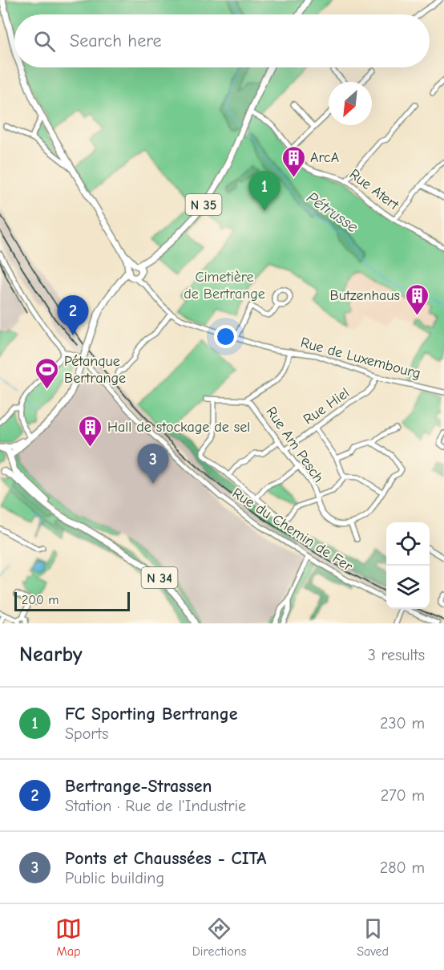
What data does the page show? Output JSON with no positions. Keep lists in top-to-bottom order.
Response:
{
  "streets": {
    "main road": ["N 35", "Rue de Luxembourg", "N 34"],
    "street": [
      "Rue Atert",
      "Rue Hiel",
      "Rue Am Pesch",
      "Rue du Chemin de Fer"
    ]
  },
  "crossings": [
    ["Rue Atert", "N 35"],
    ["N 35", "Rue de Luxembourg"],
    ["Rue de Luxembourg", "Rue Hiel"],
    ["Rue Hiel", "Rue Am Pesch"]
  ],
  "water": ["Pétrusse"],
  "parks": ["Cimetière de Bertrange"],
  "places": {
    "building": ["ArcA", "Butzenhaus", "Hall de stockage de sel"],
    "sports": ["Pétanque Bertrange"]
  },
  "scale_bar": "200 m",
  "north": "bottom left",
  "page": {
    "search": "Search here",
    "pins": ["1", "2", "3"],
    "scale": "200 m",
    "heading": ["Nearby", "3 results"],
    "list": [
      {
        "mark": "1",
        "name": "FC Sporting Bertrange",
        "note": "Sports",
        "value": "230 m"
      },
      {
        "mark": "2",
        "name": "Bertrange-Strassen",
        "note": "Station · Rue de l'Industrie",
        "value": "270 m"
      },
      {
        "mark": "3",
        "name": "Ponts et Chaussées - CITA",
        "note": "Public building",
        "value": "280 m"
      }
    ],
    "nav": ["Map", "Directions", "Saved"]
  }
}
